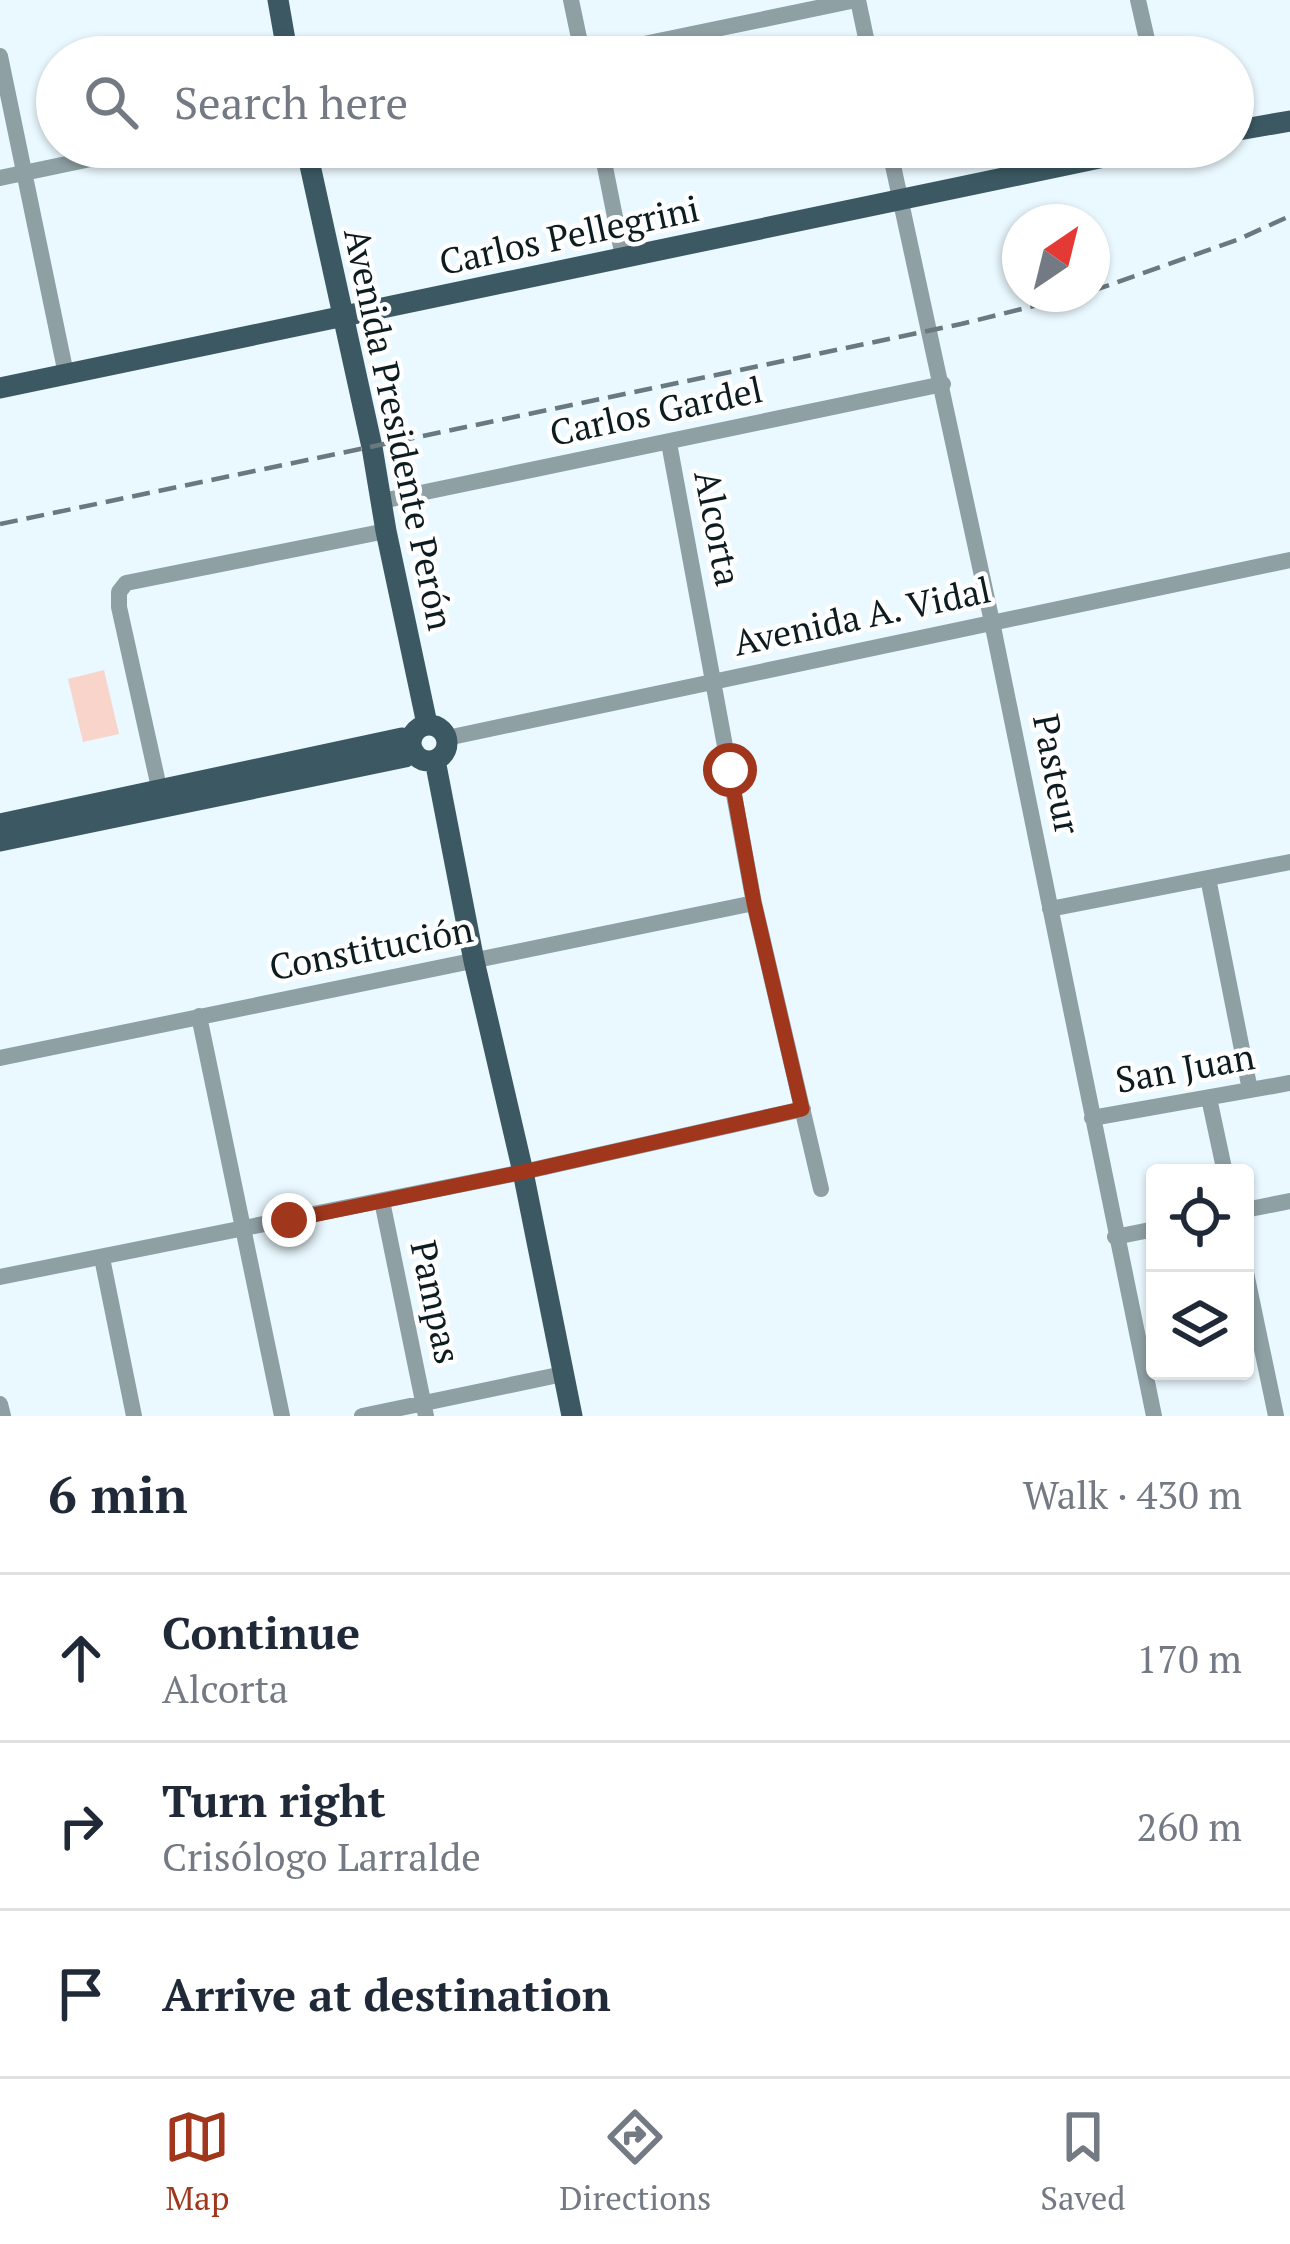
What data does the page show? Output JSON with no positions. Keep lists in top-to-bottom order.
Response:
{
  "streets": {
    "main road": ["Carlos Pellegrini", "Avenida Presidente Perón"],
    "street": [
      "Carlos Gardel",
      "Alcorta",
      "Avenida A. Vidal",
      "Pasteur",
      "Constitución",
      "San Juan",
      "Pampas"
    ]
  },
  "crossings": [
    ["Carlos Pellegrini", "Avenida Presidente Perón"],
    ["Carlos Pellegrini", "Pasteur"],
    ["Carlos Gardel", "Avenida Presidente Perón"],
    ["Carlos Gardel", "Alcorta"],
    ["Carlos Gardel", "Pasteur"],
    ["Avenida Presidente Perón", "Constitución"],
    ["Alcorta", "Avenida A. Vidal"],
    ["Alcorta", "Constitución"],
    ["Avenida A. Vidal", "Pasteur"],
    ["Pasteur", "San Juan"]
  ],
  "north": "top right",
  "page": {
    "search": "Search here",
    "heading": ["6 min", "Walk · 430 m"],
    "list": [
      ["Continue", "Alcorta", "170 m"],
      ["Turn right", "Crisólogo Larralde", "260 m"],
      "Arrive at destination"
    ],
    "nav": ["Map", "Directions", "Saved"]
  }
}
